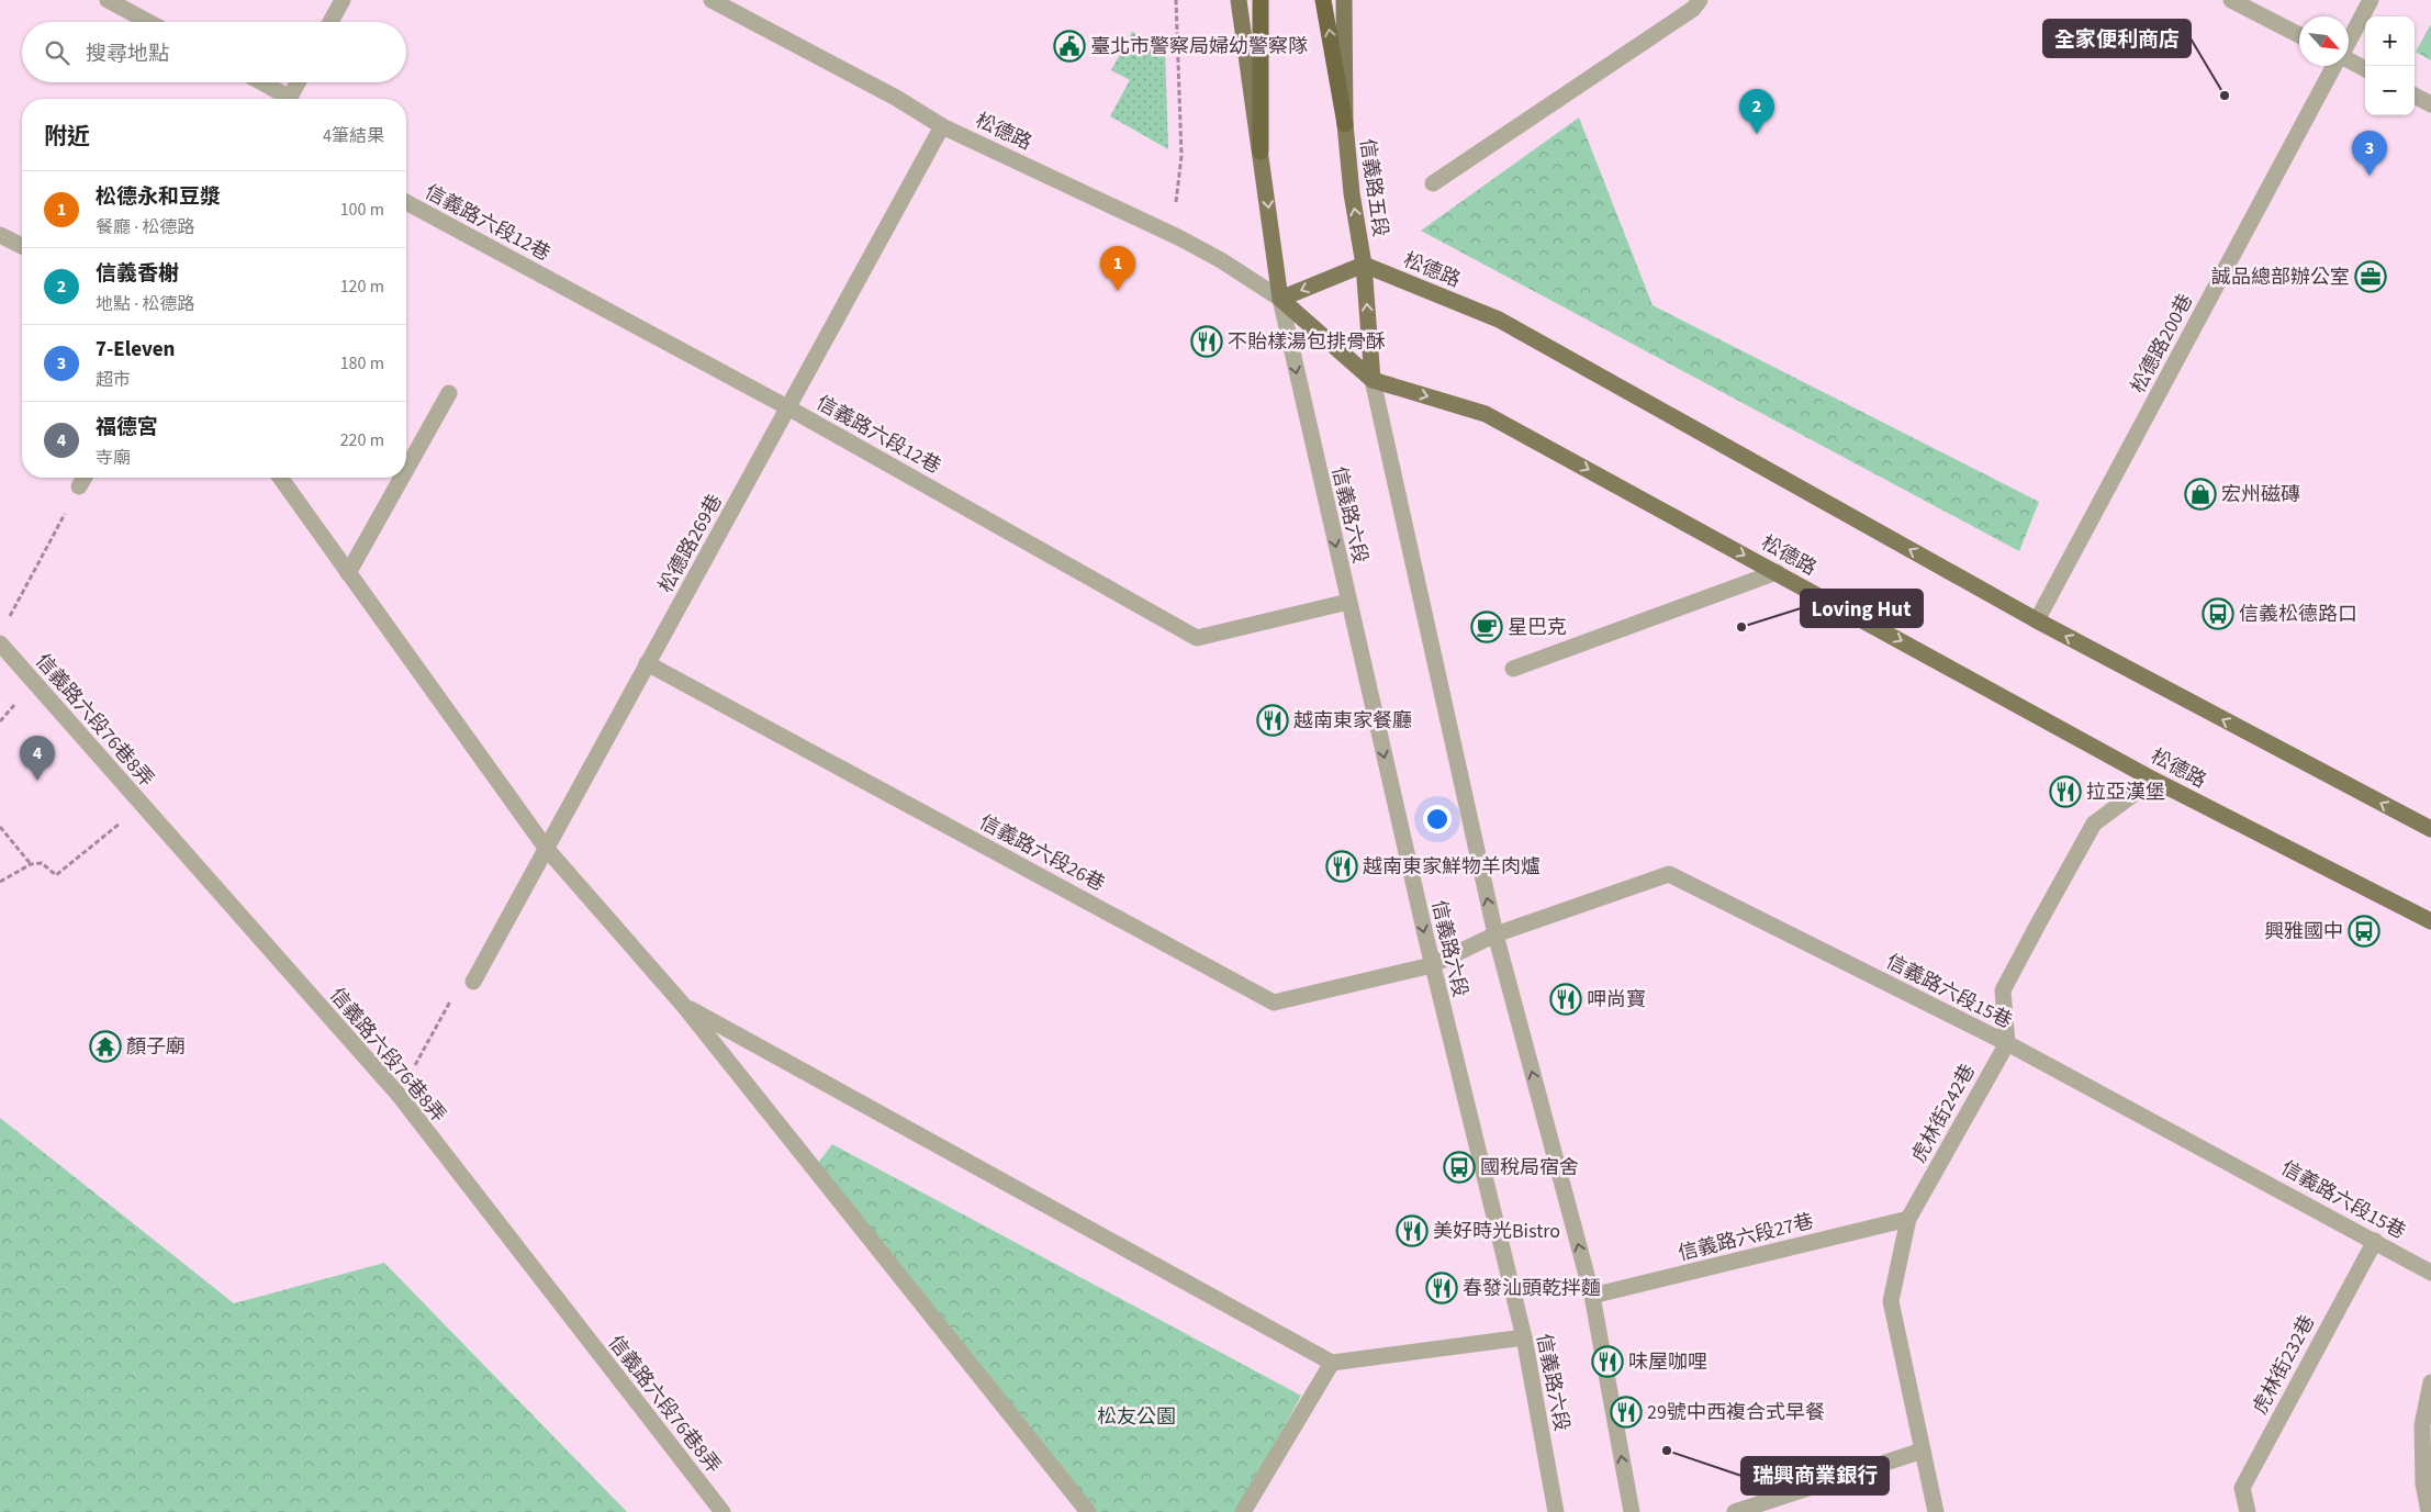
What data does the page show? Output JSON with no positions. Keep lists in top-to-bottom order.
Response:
{
  "streets": {
    "main road": ["松德路", "信義路五段"],
    "street": [
      "信義路六段12巷",
      "松德路200巷",
      "信義路六段",
      "松德路269巷",
      "信義路六段76巷8弄",
      "信義路六段26巷",
      "信義路六段15巷",
      "虎林街242巷",
      "信義路六段27巷",
      "虎林街232巷"
    ]
  },
  "crossings": [
    ["松德路", "信義路五段"],
    ["松德路", "松德路200巷"],
    ["松德路", "信義路六段"],
    ["松德路", "松德路269巷"],
    ["信義路六段12巷", "信義路六段"],
    ["信義路六段12巷", "松德路269巷"],
    ["信義路六段", "信義路六段26巷"],
    ["信義路六段", "信義路六段15巷"],
    ["松德路269巷", "信義路六段26巷"],
    ["信義路六段26巷", "信義路六段15巷"],
    ["信義路六段15巷", "虎林街242巷"],
    ["信義路六段15巷", "虎林街232巷"],
    ["虎林街242巷", "信義路六段27巷"]
  ],
  "parks": ["松友公園"],
  "places": {
    "public building": ["臺北市警察局婦幼警察隊"],
    "other": ["全家便利商店", "Loving Hut", "瑞興商業銀行"],
    "office": ["誠品總部辦公室"],
    "restaurant": [
      "不貽樣湯包排骨酥",
      "越南東家餐廳",
      "拉亞漢堡",
      "越南東家鮮物羊肉爐",
      "呷尚寶",
      "美好時光Bistro",
      "春發汕頭乾拌麵",
      "味屋咖哩",
      "29號中西複合式早餐"
    ],
    "shop": ["宏州磁磚"],
    "bus stop": ["信義松德路口", "興雅國中", "國稅局宿舍"],
    "cafe": ["星巴克"],
    "temple": ["顏子廟"]
  },
  "north": "bottom right",
  "page": {
    "map_buttons": ["+", "−"],
    "search": "搜尋地點",
    "pins": [
      "2",
      "3",
      "1",
      "4"
    ],
    "heading": ["附近", "4筆結果"],
    "list": [
      {
        "mark": "1",
        "name": "松德永和豆漿",
        "note": "餐廳 · 松德路",
        "value": "100 m"
      },
      {
        "mark": "2",
        "name": "信義香榭",
        "note": "地點 · 松德路",
        "value": "120 m"
      },
      {
        "mark": "3",
        "name": "7-Eleven",
        "note": "超市",
        "value": "180 m"
      },
      {
        "mark": "4",
        "name": "福德宮",
        "note": "寺廟",
        "value": "220 m"
      }
    ]
  }
}
